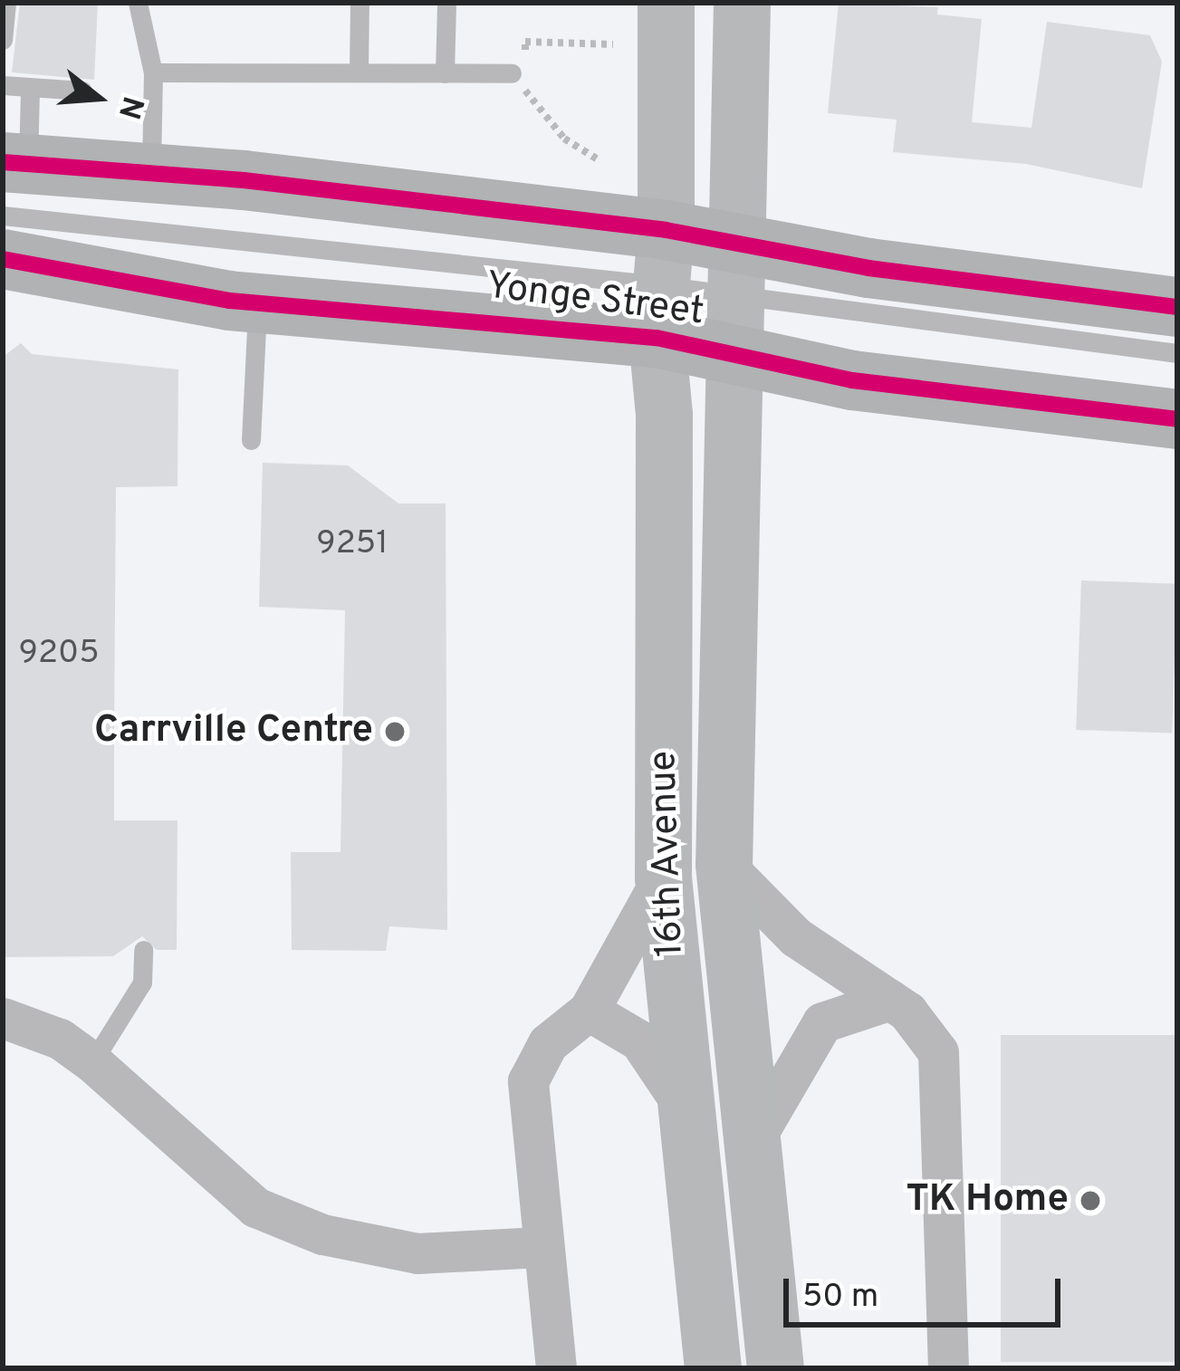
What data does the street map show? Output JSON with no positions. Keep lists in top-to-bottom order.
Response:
{
  "streets": {
    "main road": ["Yonge Street", "16th Avenue"]
  },
  "crossings": [
    ["Yonge Street", "16th Avenue"]
  ],
  "places": ["Carrville Centre", "TK Home"],
  "house_numbers": ["9251", "9205"],
  "scale_bar": "50 m",
  "north": "right"
}
